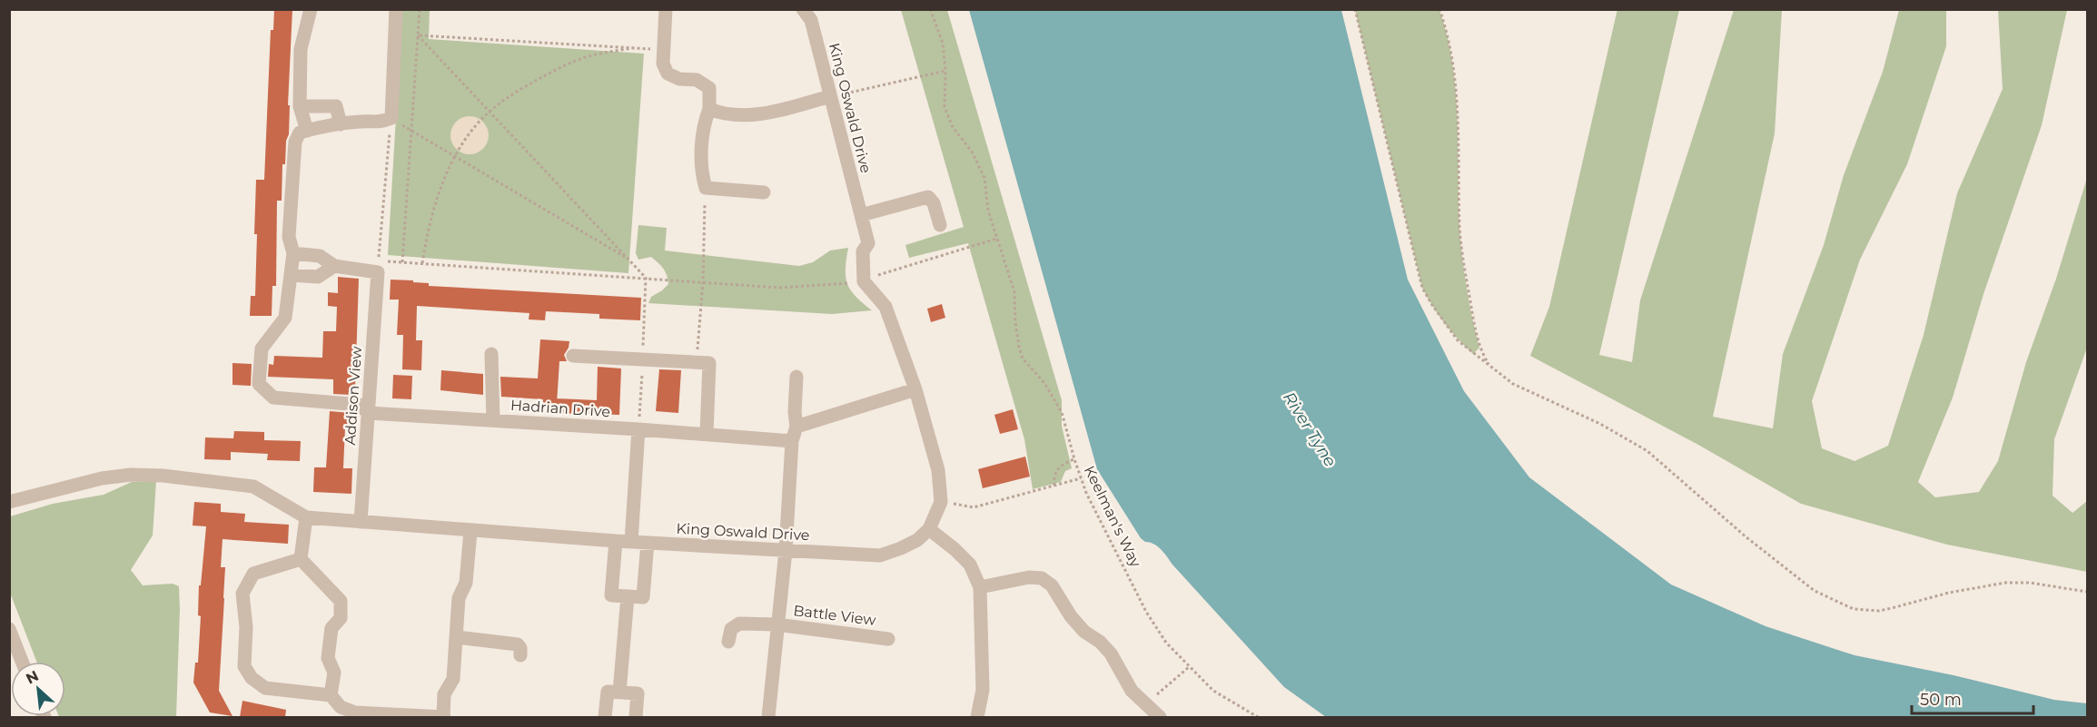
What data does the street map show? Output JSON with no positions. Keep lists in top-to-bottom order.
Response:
{
  "streets": {
    "street": [
      "King Oswald Drive",
      "Addison View",
      "Hadrian Drive",
      "Battle View"
    ],
    "path": ["Keelman's Way"]
  },
  "crossings": [
    ["King Oswald Drive", "Addison View"],
    ["King Oswald Drive", "Battle View"],
    ["Addison View", "Hadrian Drive"],
    ["Hadrian Drive", "Battle View"]
  ],
  "water": ["River Tyne"],
  "scale_bar": "50 m",
  "north": "top left"
}
